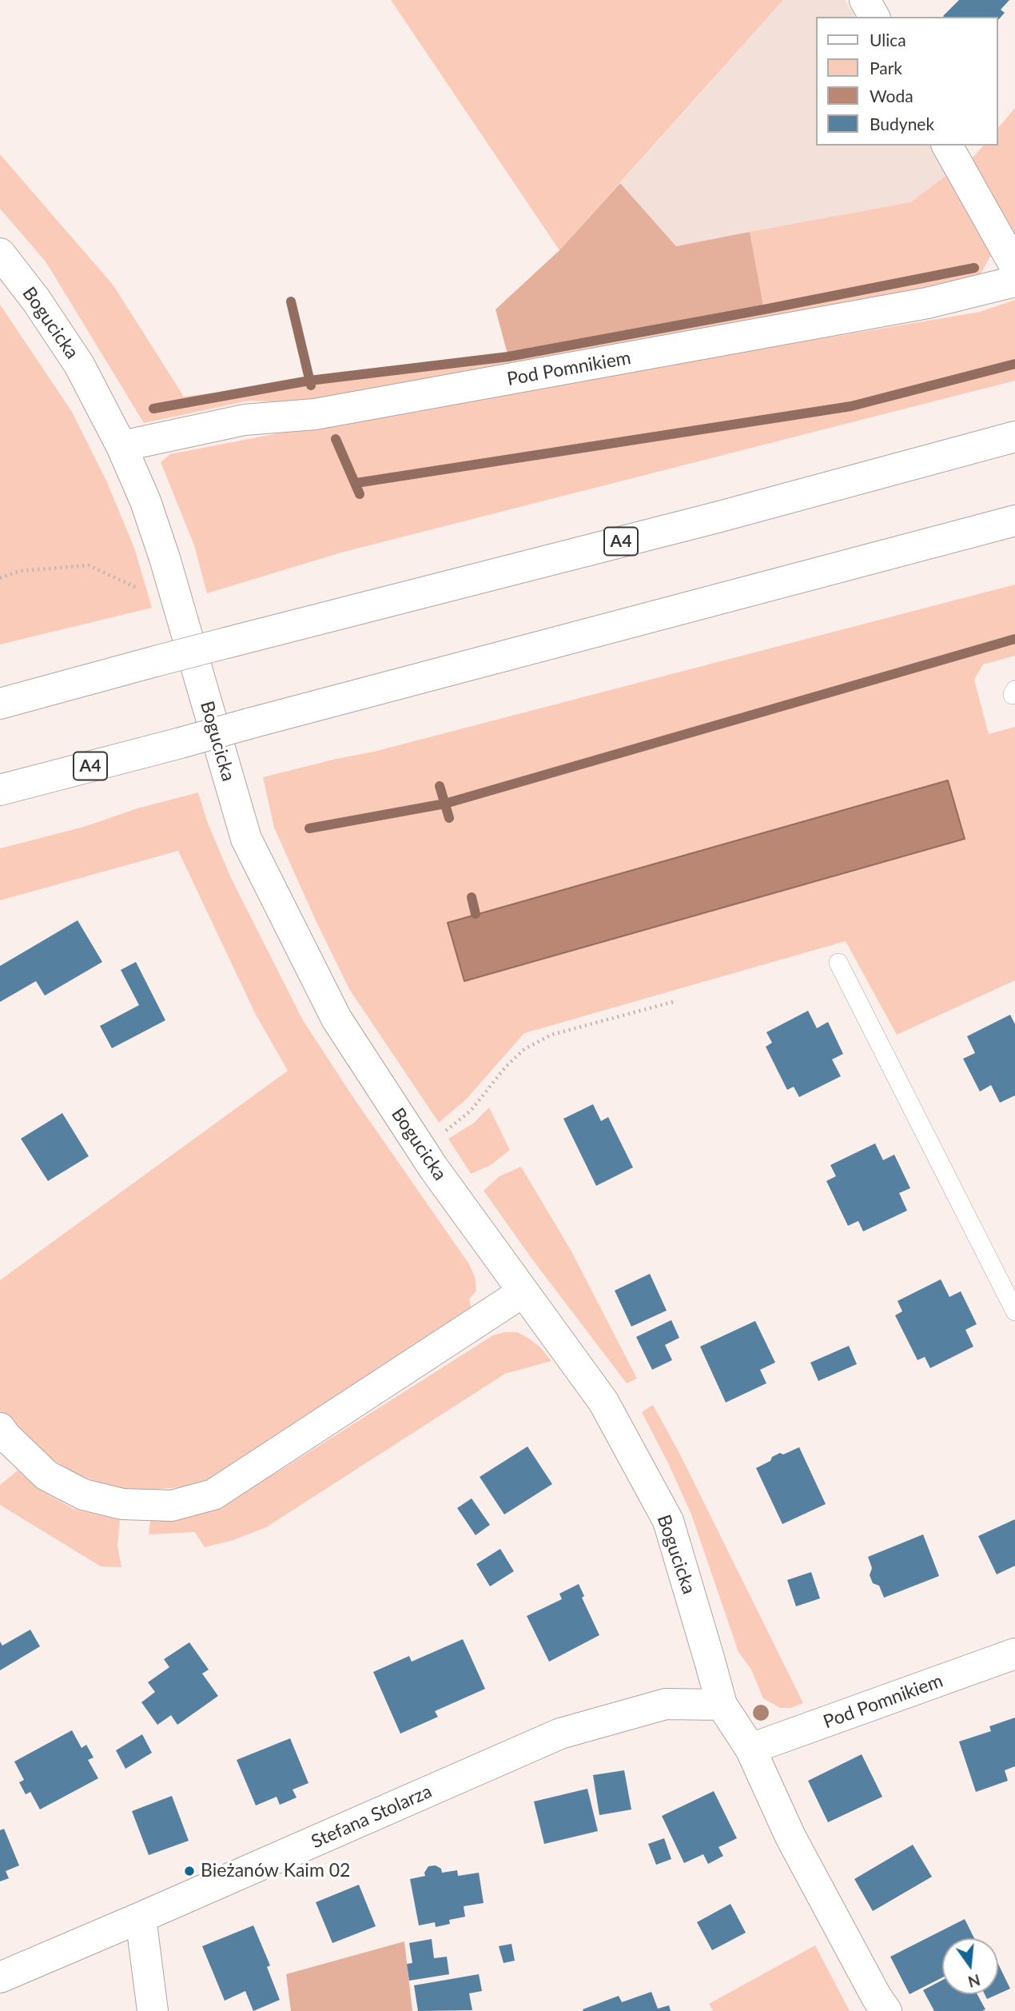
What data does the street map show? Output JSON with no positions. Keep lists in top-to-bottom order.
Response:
{
  "streets": {
    "main road": [
      "Bogucicka",
      "Pod Pomnikiem",
      "A4",
      "Stefana Stolarza"
    ]
  },
  "crossings": [
    ["Bogucicka", "Pod Pomnikiem"],
    ["Bogucicka", "Stefana Stolarza"]
  ],
  "places": ["Bieżanów Kaim 02"],
  "legend": [
    "Ulica",
    "Park",
    "Woda",
    "Budynek"
  ],
  "north": "bottom"
}
